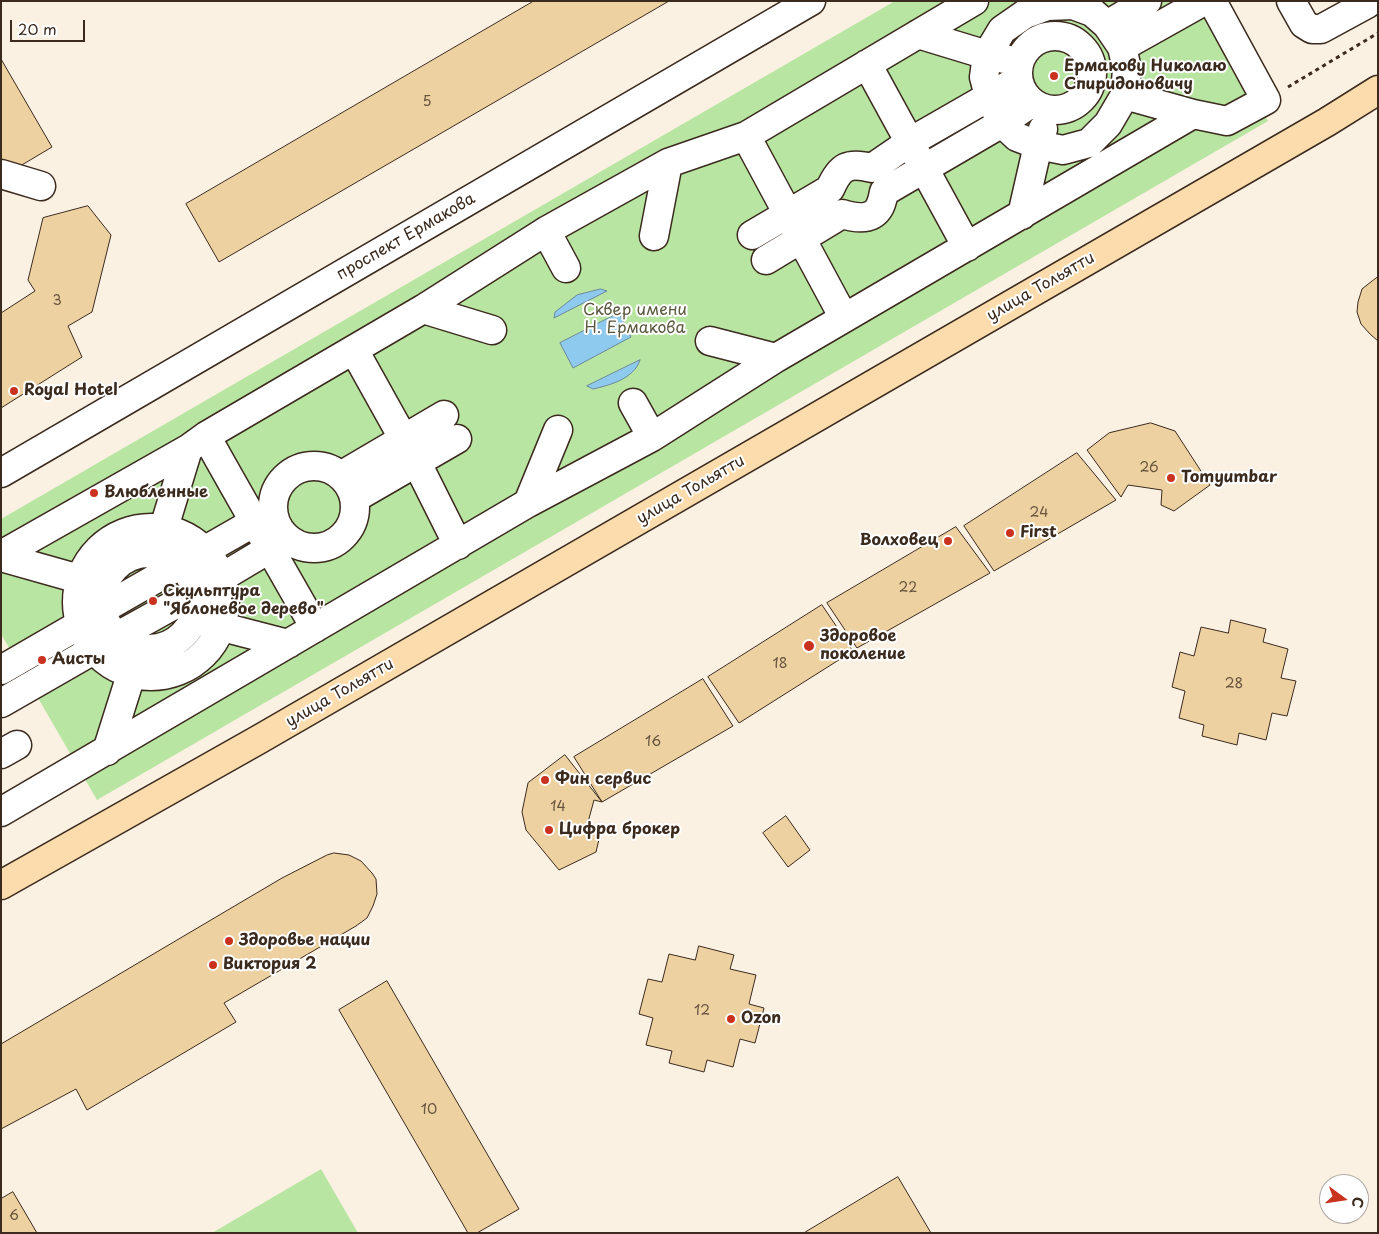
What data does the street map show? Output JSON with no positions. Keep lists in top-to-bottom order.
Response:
{
  "streets": {
    "main road": ["улица Тольятти"],
    "street": ["проспект Ермакова"]
  },
  "parks": ["Сквер имени Н. Ермакова"],
  "places": [
    "Ермакову Николаю Спиридоновичу",
    "Royal Hotel",
    "Tomyumbar",
    "Влюбленные",
    "First",
    "Волховец",
    "Скульптура \"Яблоневое дерево\"",
    "Здоровое поколение",
    "Аисты",
    "Фин сервис",
    "Цифра брокер",
    "Здоровье нации",
    "Виктория 2",
    "Ozon"
  ],
  "house_numbers": [
    "5",
    "3",
    "26",
    "24",
    "22",
    "18",
    "28",
    "16",
    "14",
    "12",
    "10",
    "6"
  ],
  "scale_bar": "20 m",
  "north": "right"
}
